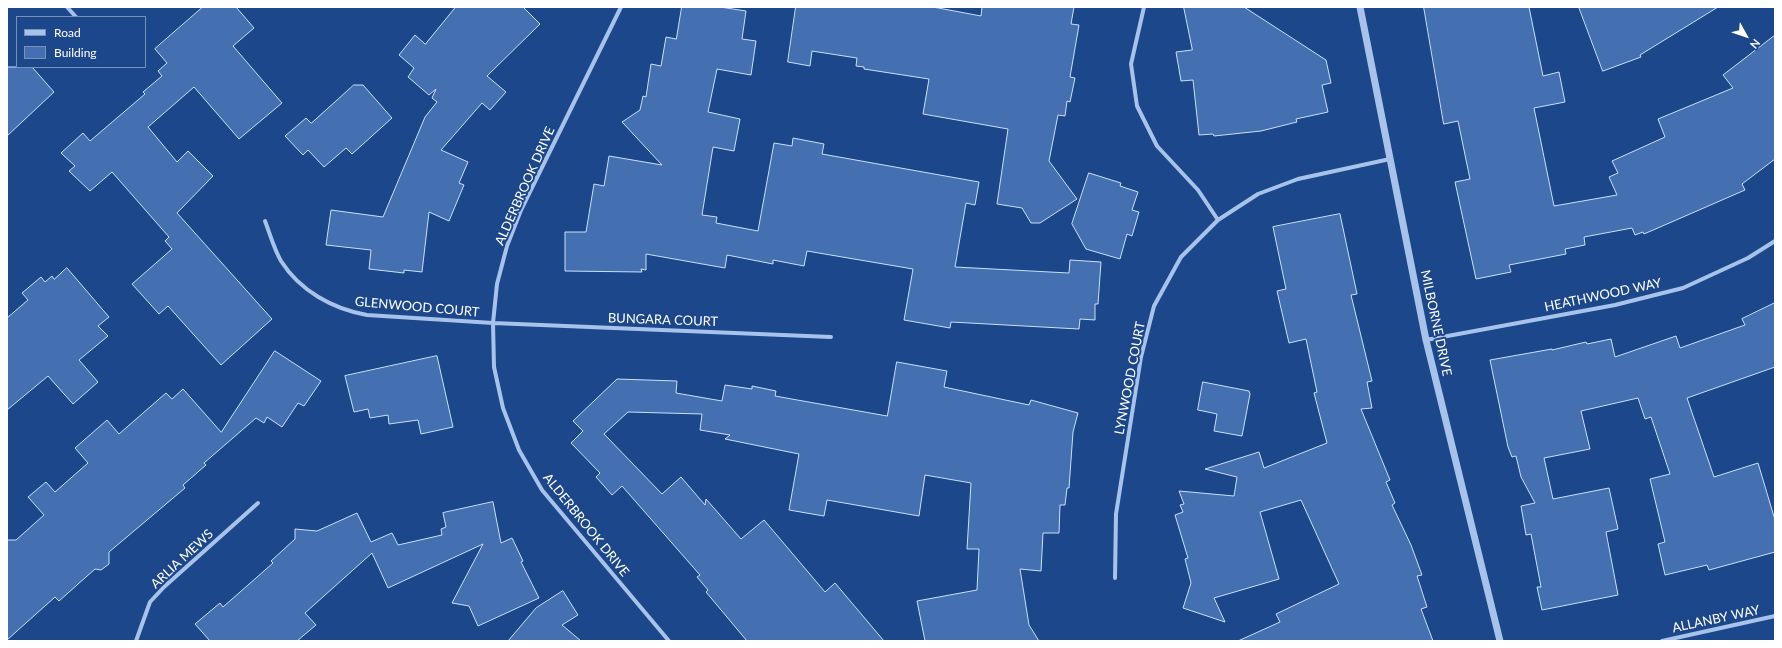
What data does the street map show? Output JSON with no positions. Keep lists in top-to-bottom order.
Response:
{
  "streets": {
    "street": [
      "ALDERBROOK DRIVE",
      "HEATHWOOD WAY",
      "GLENWOOD COURT",
      "BUNGARA COURT",
      "MILBORNE DRIVE",
      "LYNWOOD COURT",
      "ARLIA MEWS",
      "ALLANBY WAY"
    ]
  },
  "crossings": [
    ["ALDERBROOK DRIVE", "GLENWOOD COURT"],
    ["ALDERBROOK DRIVE", "BUNGARA COURT"],
    ["HEATHWOOD WAY", "MILBORNE DRIVE"],
    ["GLENWOOD COURT", "BUNGARA COURT"],
    ["MILBORNE DRIVE", "LYNWOOD COURT"]
  ],
  "legend": ["Road", "Building"],
  "north": "bottom right"
}
